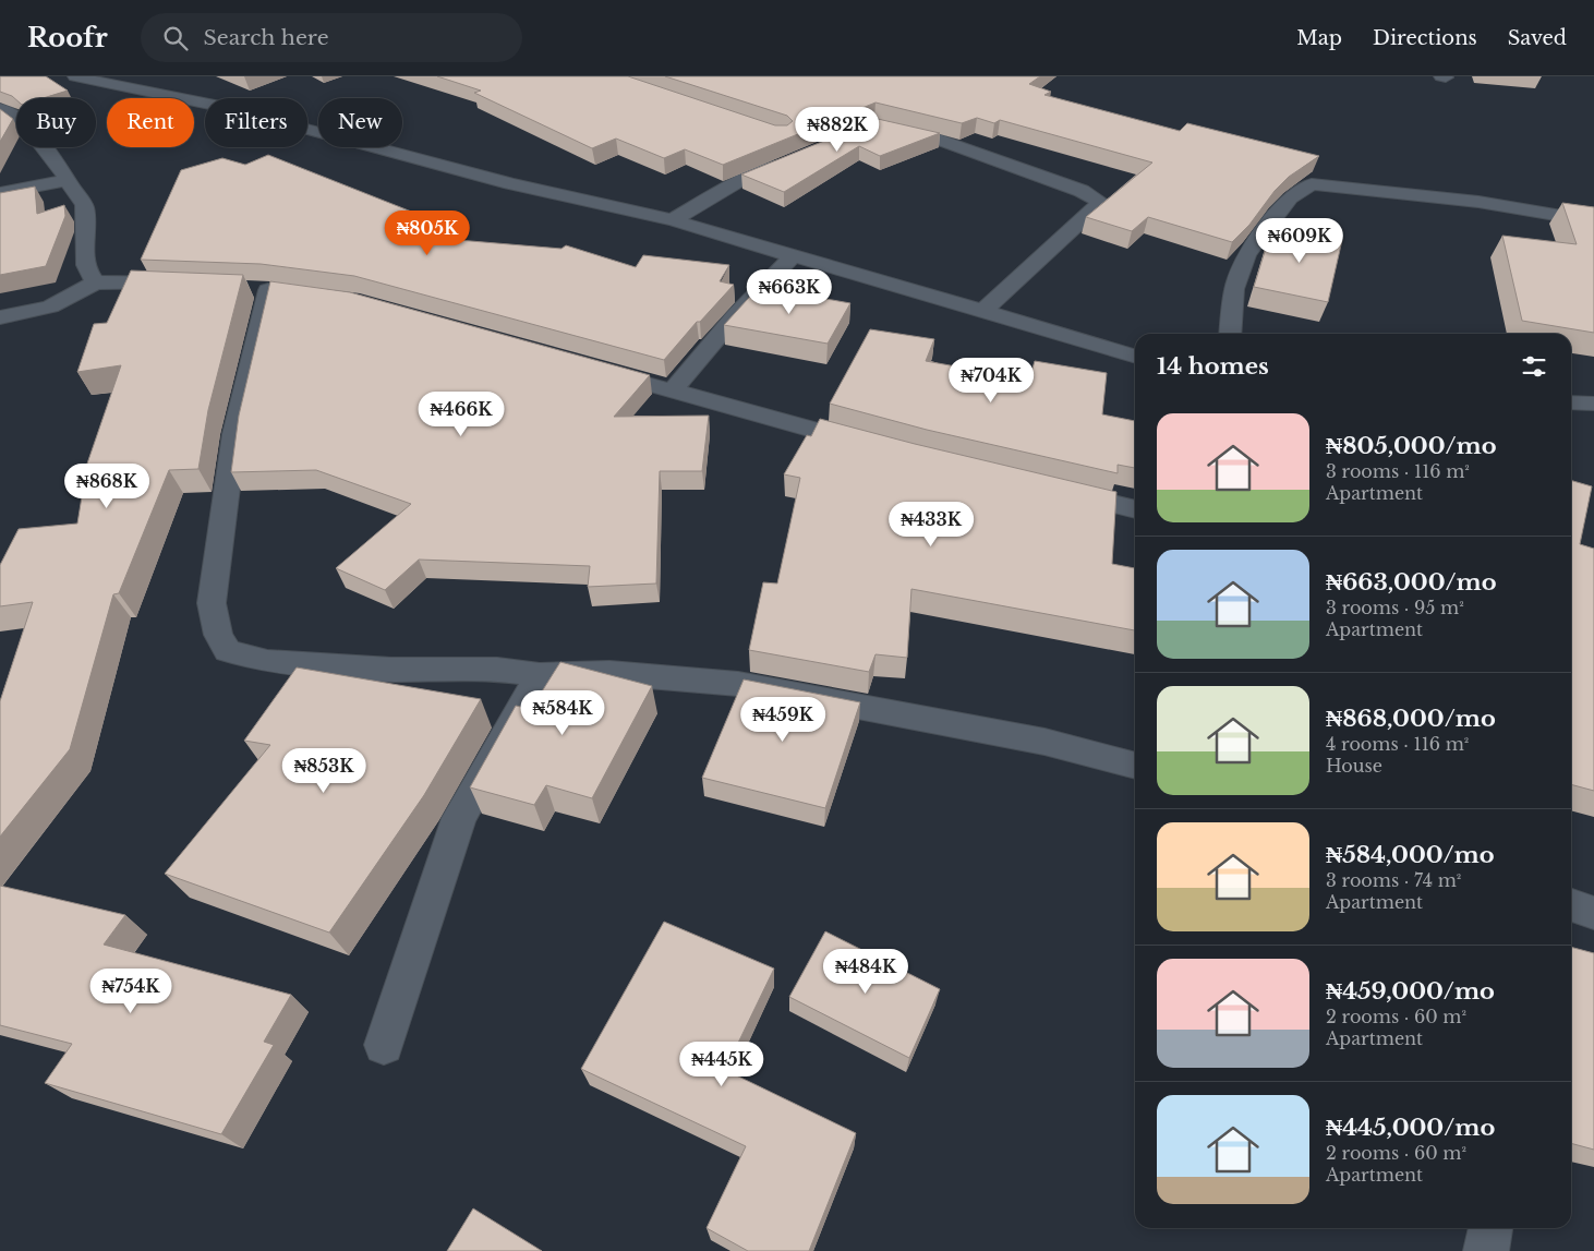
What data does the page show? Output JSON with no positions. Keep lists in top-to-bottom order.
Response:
{
  "page": {
    "header": "Roofr",
    "search": "Search here",
    "nav": ["Map", "Directions", "Saved"],
    "chip": [
      "Buy",
      "Rent",
      "Filters",
      "New"
    ],
    "price": [
      "₦882K",
      "₦805K",
      "₦609K",
      "₦663K",
      "₦704K",
      "₦466K",
      "₦868K",
      "₦433K",
      "₦584K",
      "₦459K",
      "₦853K",
      "₦484K",
      "₦754K",
      "₦445K"
    ],
    "heading": "14 homes",
    "list": [
      {
        "name": "₦805,000/mo",
        "note": "3 rooms · 116 m² · Apartment"
      },
      {
        "name": "₦663,000/mo",
        "note": "3 rooms · 95 m² · Apartment"
      },
      {
        "name": "₦868,000/mo",
        "note": "4 rooms · 116 m² · House"
      },
      {
        "name": "₦584,000/mo",
        "note": "3 rooms · 74 m² · Apartment"
      },
      {
        "name": "₦459,000/mo",
        "note": "2 rooms · 60 m² · Apartment"
      },
      {
        "name": "₦445,000/mo",
        "note": "2 rooms · 60 m² · Apartment"
      }
    ]
  }
}
